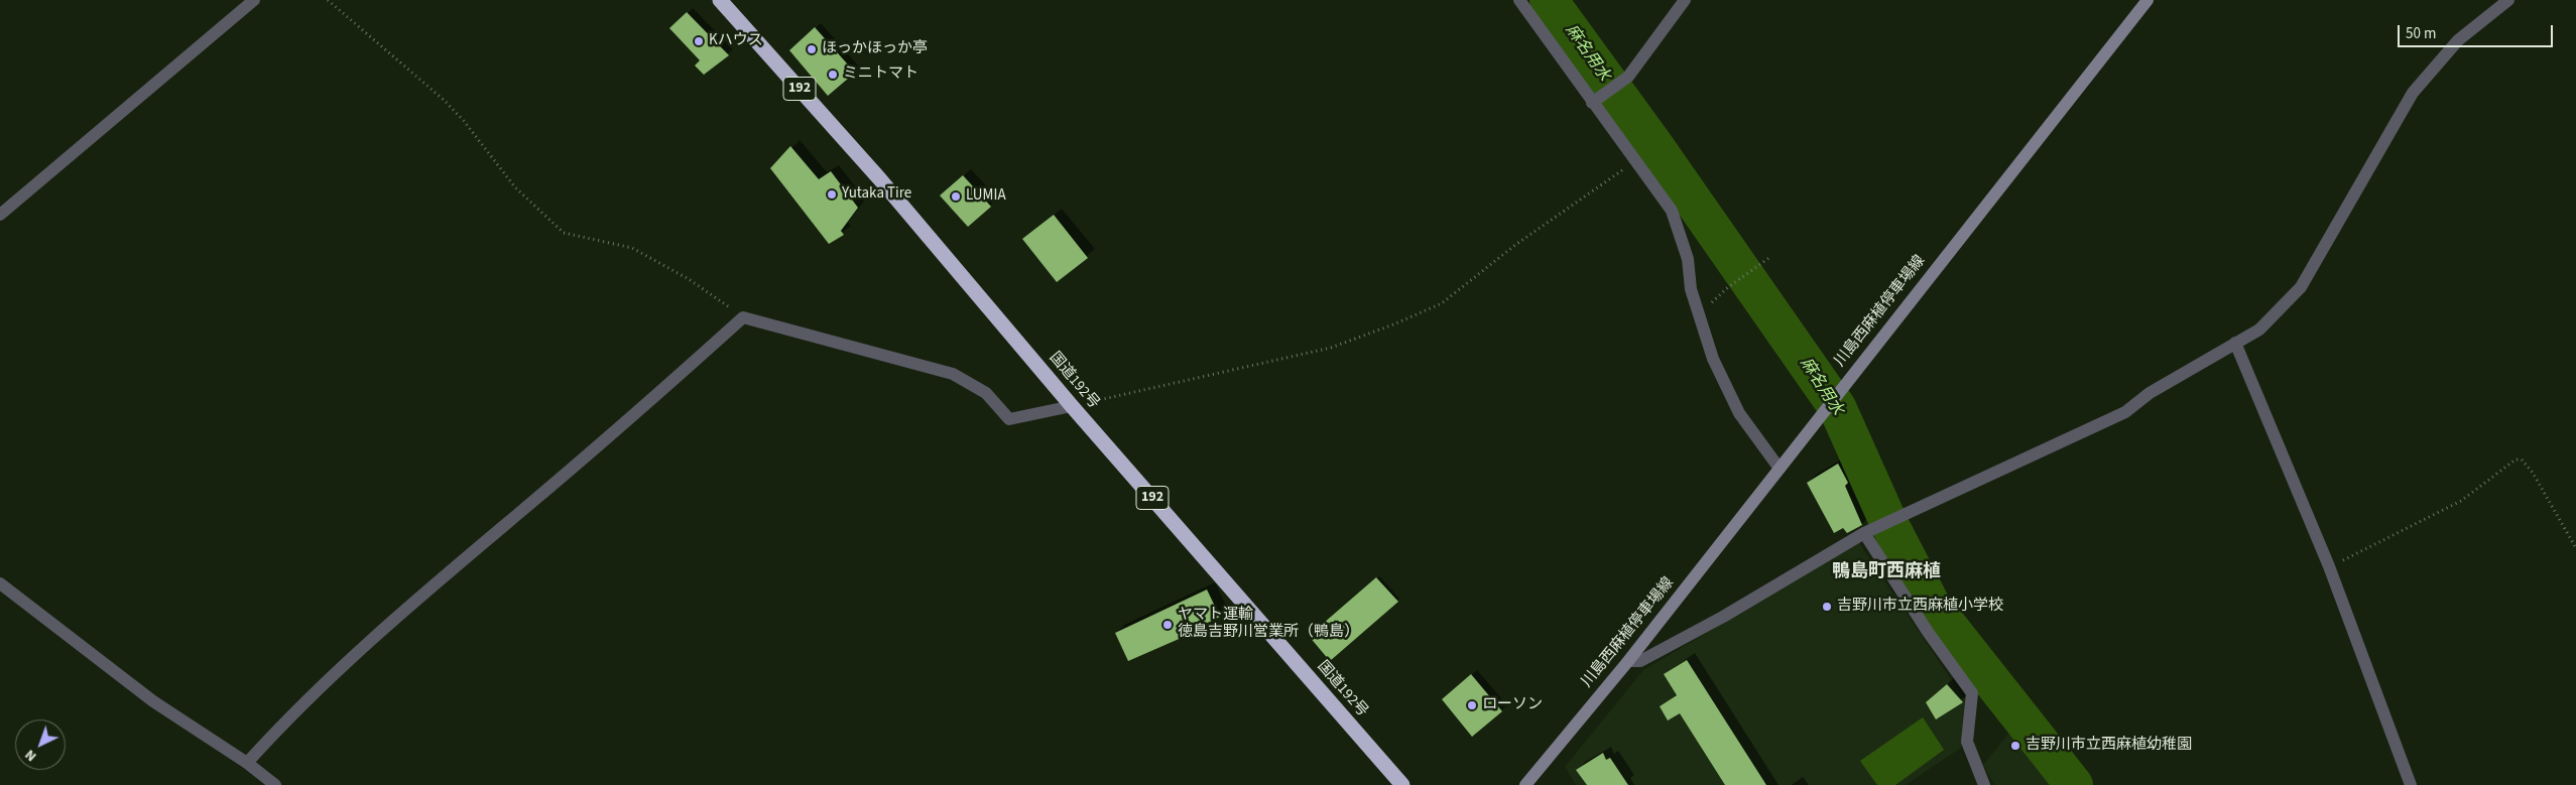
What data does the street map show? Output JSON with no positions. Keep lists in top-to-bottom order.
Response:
{
  "streets": {
    "highway": ["192", "国道192号"],
    "main road": ["川島西麻植停車場線"]
  },
  "districts": ["鴨島町西麻植"],
  "water": ["麻名用水"],
  "places": [
    "Kハウス",
    "ほっかほっか亭",
    "ミニトマト",
    "Yutaka Tire",
    "LUMIA",
    "吉野川市立西麻植小学校",
    "ヤマト運輸 徳島吉野川営業所（鴨島）",
    "ローソン",
    "吉野川市立西麻植幼稚園"
  ],
  "scale_bar": "50 m",
  "north": "bottom left"
}
